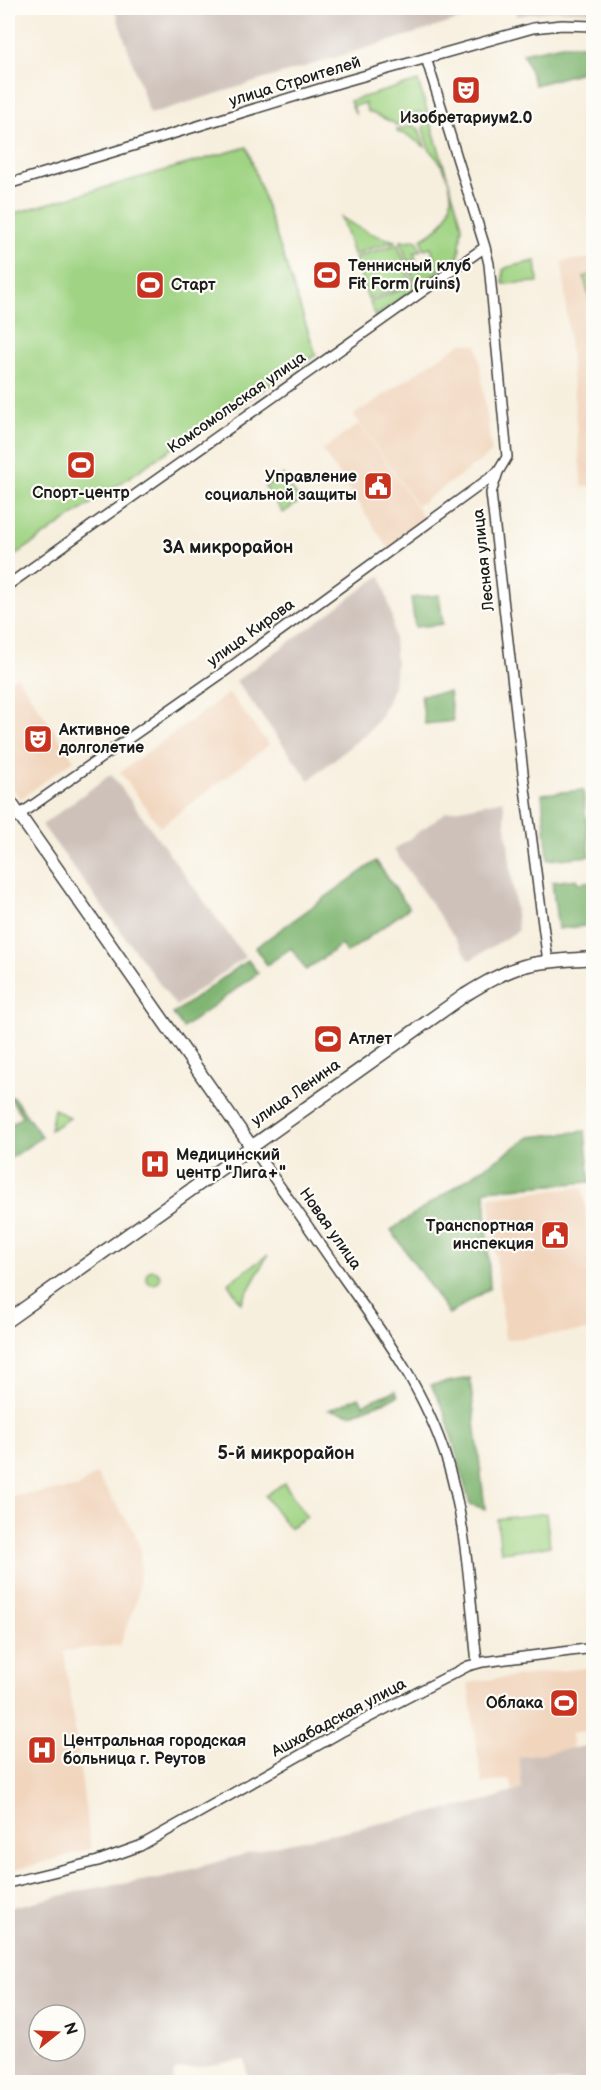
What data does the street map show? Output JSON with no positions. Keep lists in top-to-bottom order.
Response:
{
  "streets": {
    "street": [
      "улица Строителей",
      "Комсомольская улица",
      "Лесная улица",
      "улица Кирова",
      "улица Ленина",
      "Новая улица",
      "Ашхабадская улица"
    ]
  },
  "crossings": [
    ["улица Строителей", "Лесная улица"],
    ["Комсомольская улица", "Лесная улица"],
    ["Лесная улица", "улица Кирова"],
    ["Лесная улица", "улица Ленина"],
    ["улица Кирова", "Новая улица"],
    ["улица Ленина", "Новая улица"],
    ["Новая улица", "Ашхабадская улица"]
  ],
  "districts": ["3А микрорайон", "5-й микрорайон"],
  "places": {
    "theatre": ["Изобретариум2.0", "Активное долголетие"],
    "sports": [
      "Теннисный клуб Fit Form (ruins)",
      "Старт",
      "Спорт-центр",
      "Атлет",
      "Облака"
    ],
    "public building": ["Управление социальной защиты", "Транспортная инспекция"],
    "hospital": ["Медицинский центр \"Лига+\"", "Центральная городская больница г. Реутов"]
  },
  "north": "right"
}
